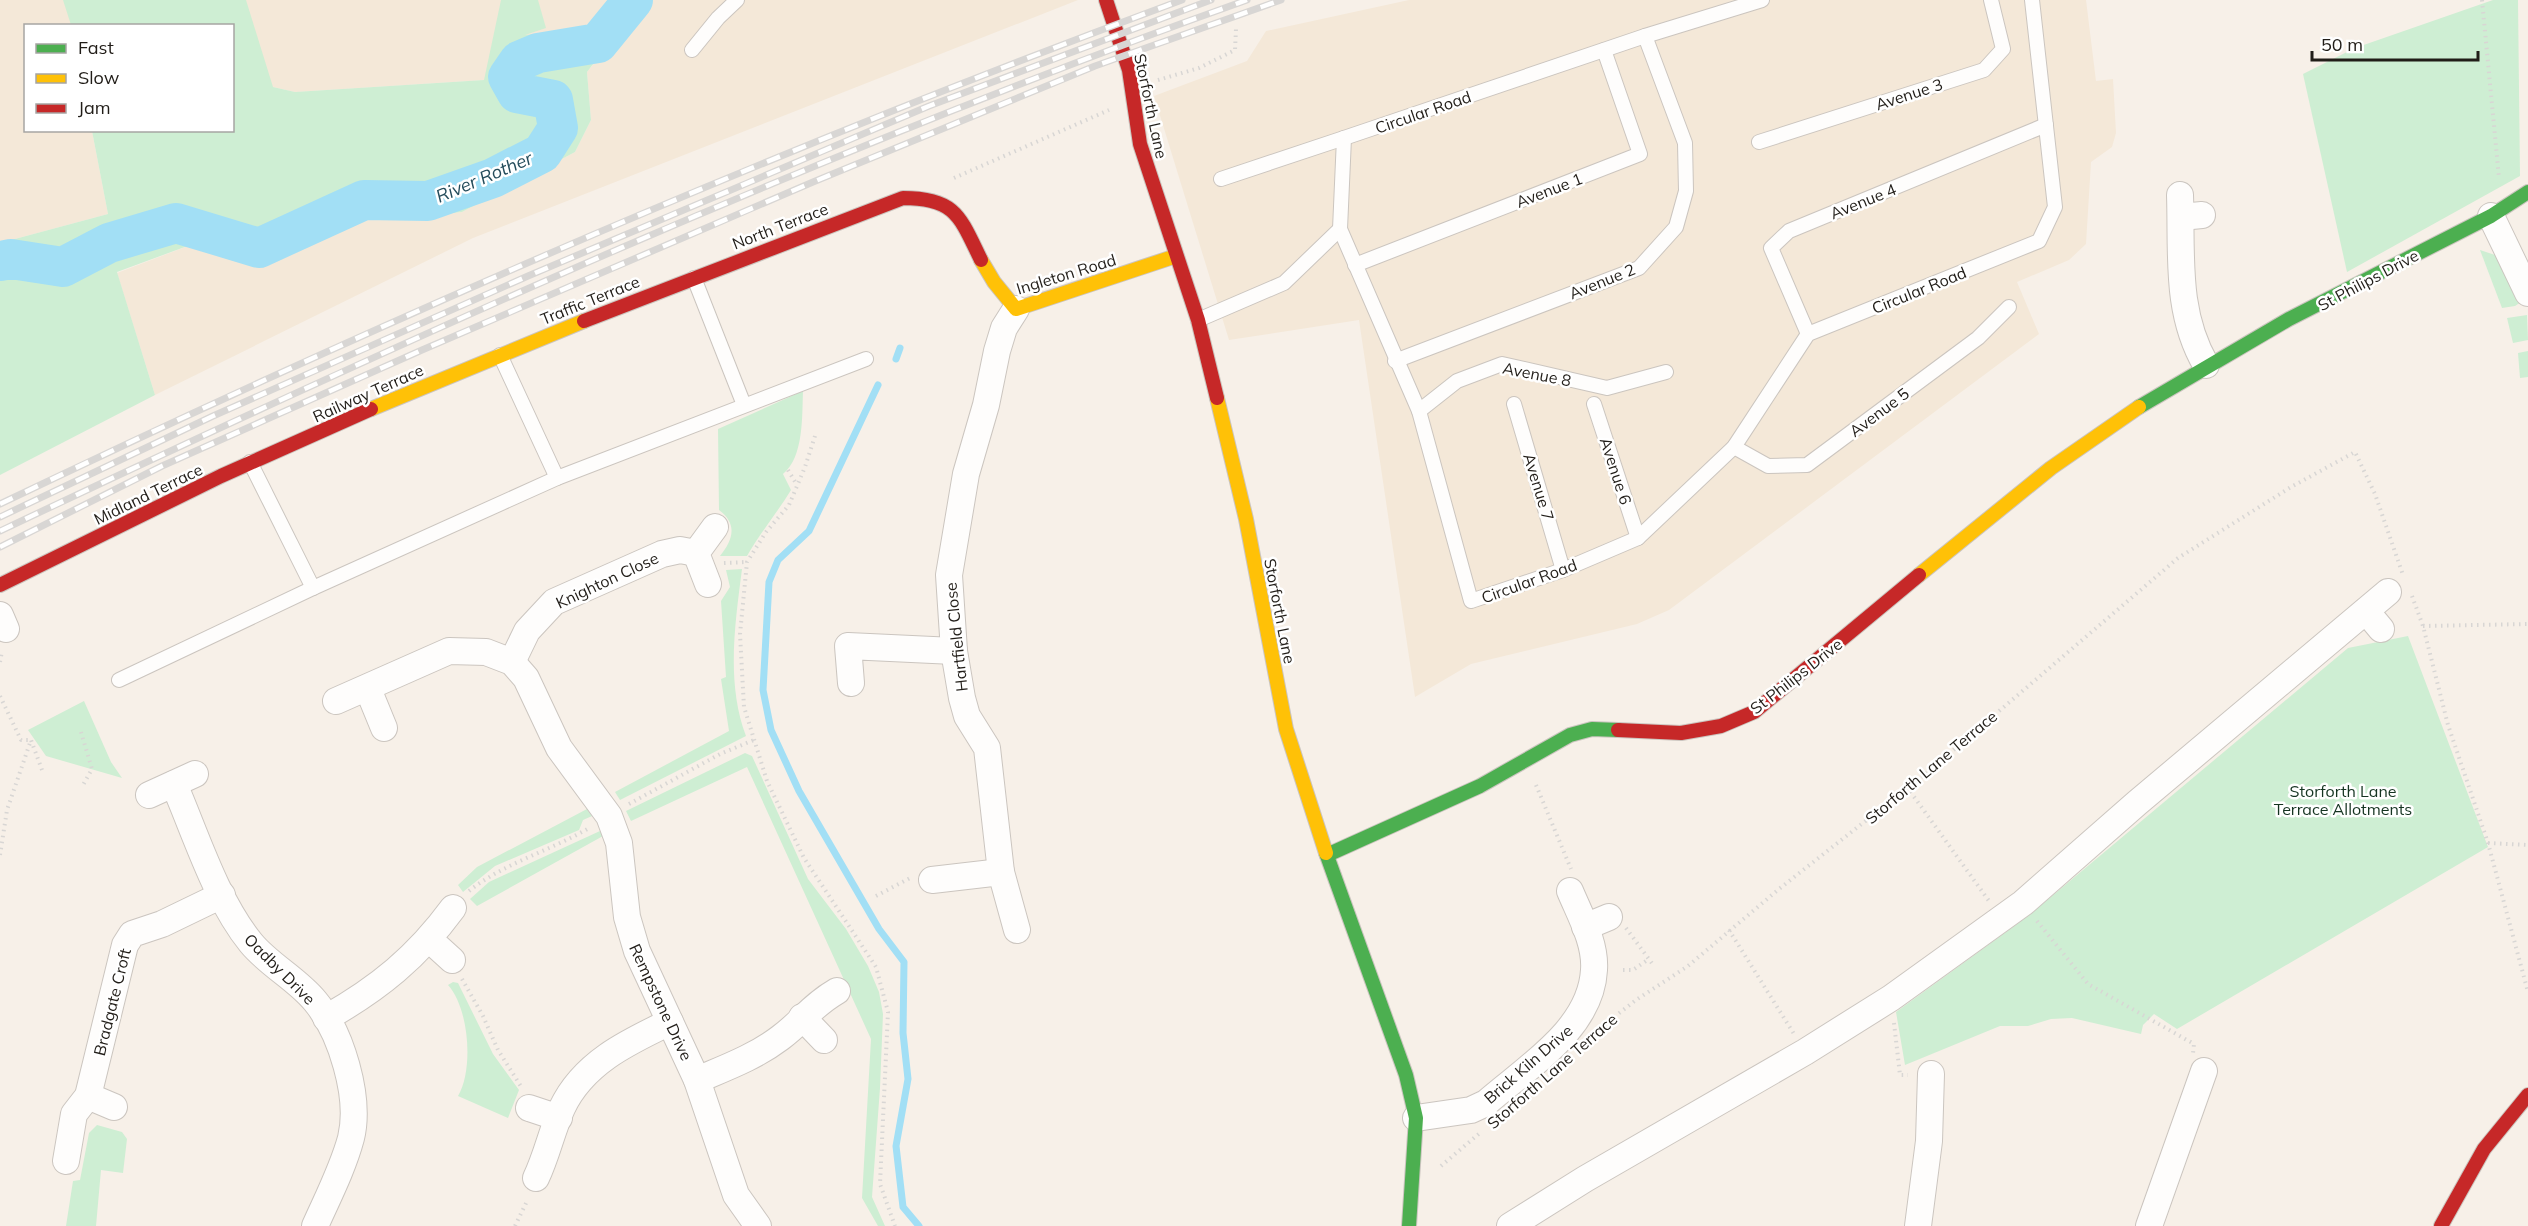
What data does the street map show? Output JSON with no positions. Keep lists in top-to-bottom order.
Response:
{
  "streets": {
    "street": [
      "Storforth Lane",
      "North Terrace",
      "Ingleton Road",
      "St Philips Drive",
      "Traffic Terrace",
      "Railway Terrace",
      "Midland Terrace",
      "Knighton Close",
      "Hartfield Close",
      "Oadby Drive",
      "Bradgate Croft",
      "Rempstone Drive",
      "Brick Kiln Drive"
    ],
    "lane": [
      "Avenue 3",
      "Circular Road",
      "Avenue 1",
      "Avenue 4",
      "Avenue 2",
      "Avenue 8",
      "Avenue 5",
      "Avenue 6",
      "Avenue 7"
    ],
    "path": ["Storforth Lane Terrace"]
  },
  "crossings": [
    ["Storforth Lane", "Ingleton Road"],
    ["Storforth Lane", "St Philips Drive"],
    ["Storforth Lane", "Storforth Lane Terrace"],
    ["Storforth Lane", "Brick Kiln Drive"],
    ["Circular Road", "Avenue 1"],
    ["Circular Road", "Avenue 4"],
    ["Circular Road", "Avenue 2"],
    ["Circular Road", "Avenue 8"],
    ["Circular Road", "Avenue 5"],
    ["Circular Road", "Avenue 6"],
    ["Circular Road", "Avenue 7"],
    ["North Terrace", "Ingleton Road"],
    ["North Terrace", "Traffic Terrace"],
    ["Ingleton Road", "Hartfield Close"],
    ["Traffic Terrace", "Railway Terrace"],
    ["Railway Terrace", "Midland Terrace"],
    ["Knighton Close", "Rempstone Drive"],
    ["Oadby Drive", "Bradgate Croft"]
  ],
  "water": ["River Rother"],
  "parks": ["Storforth Lane Terrace Allotments"],
  "legend": ["Fast", "Slow", "Jam"],
  "scale_bar": "50 m"
}
